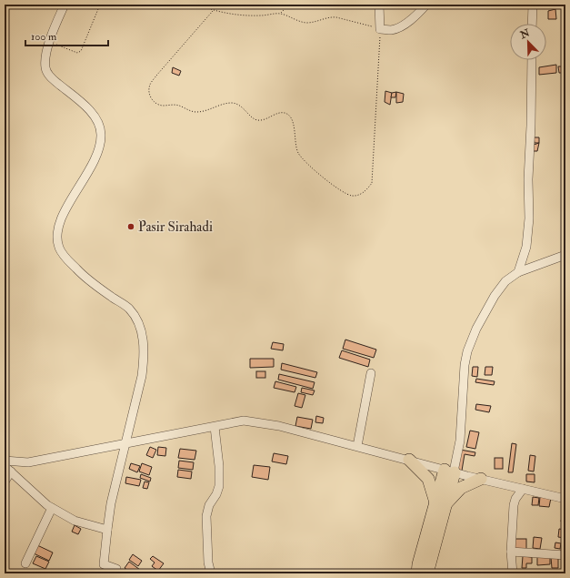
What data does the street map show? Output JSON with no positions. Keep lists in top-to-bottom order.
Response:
{
  "places": ["Pasir Sirahadi"],
  "scale_bar": "100 m",
  "north": "top left"
}
